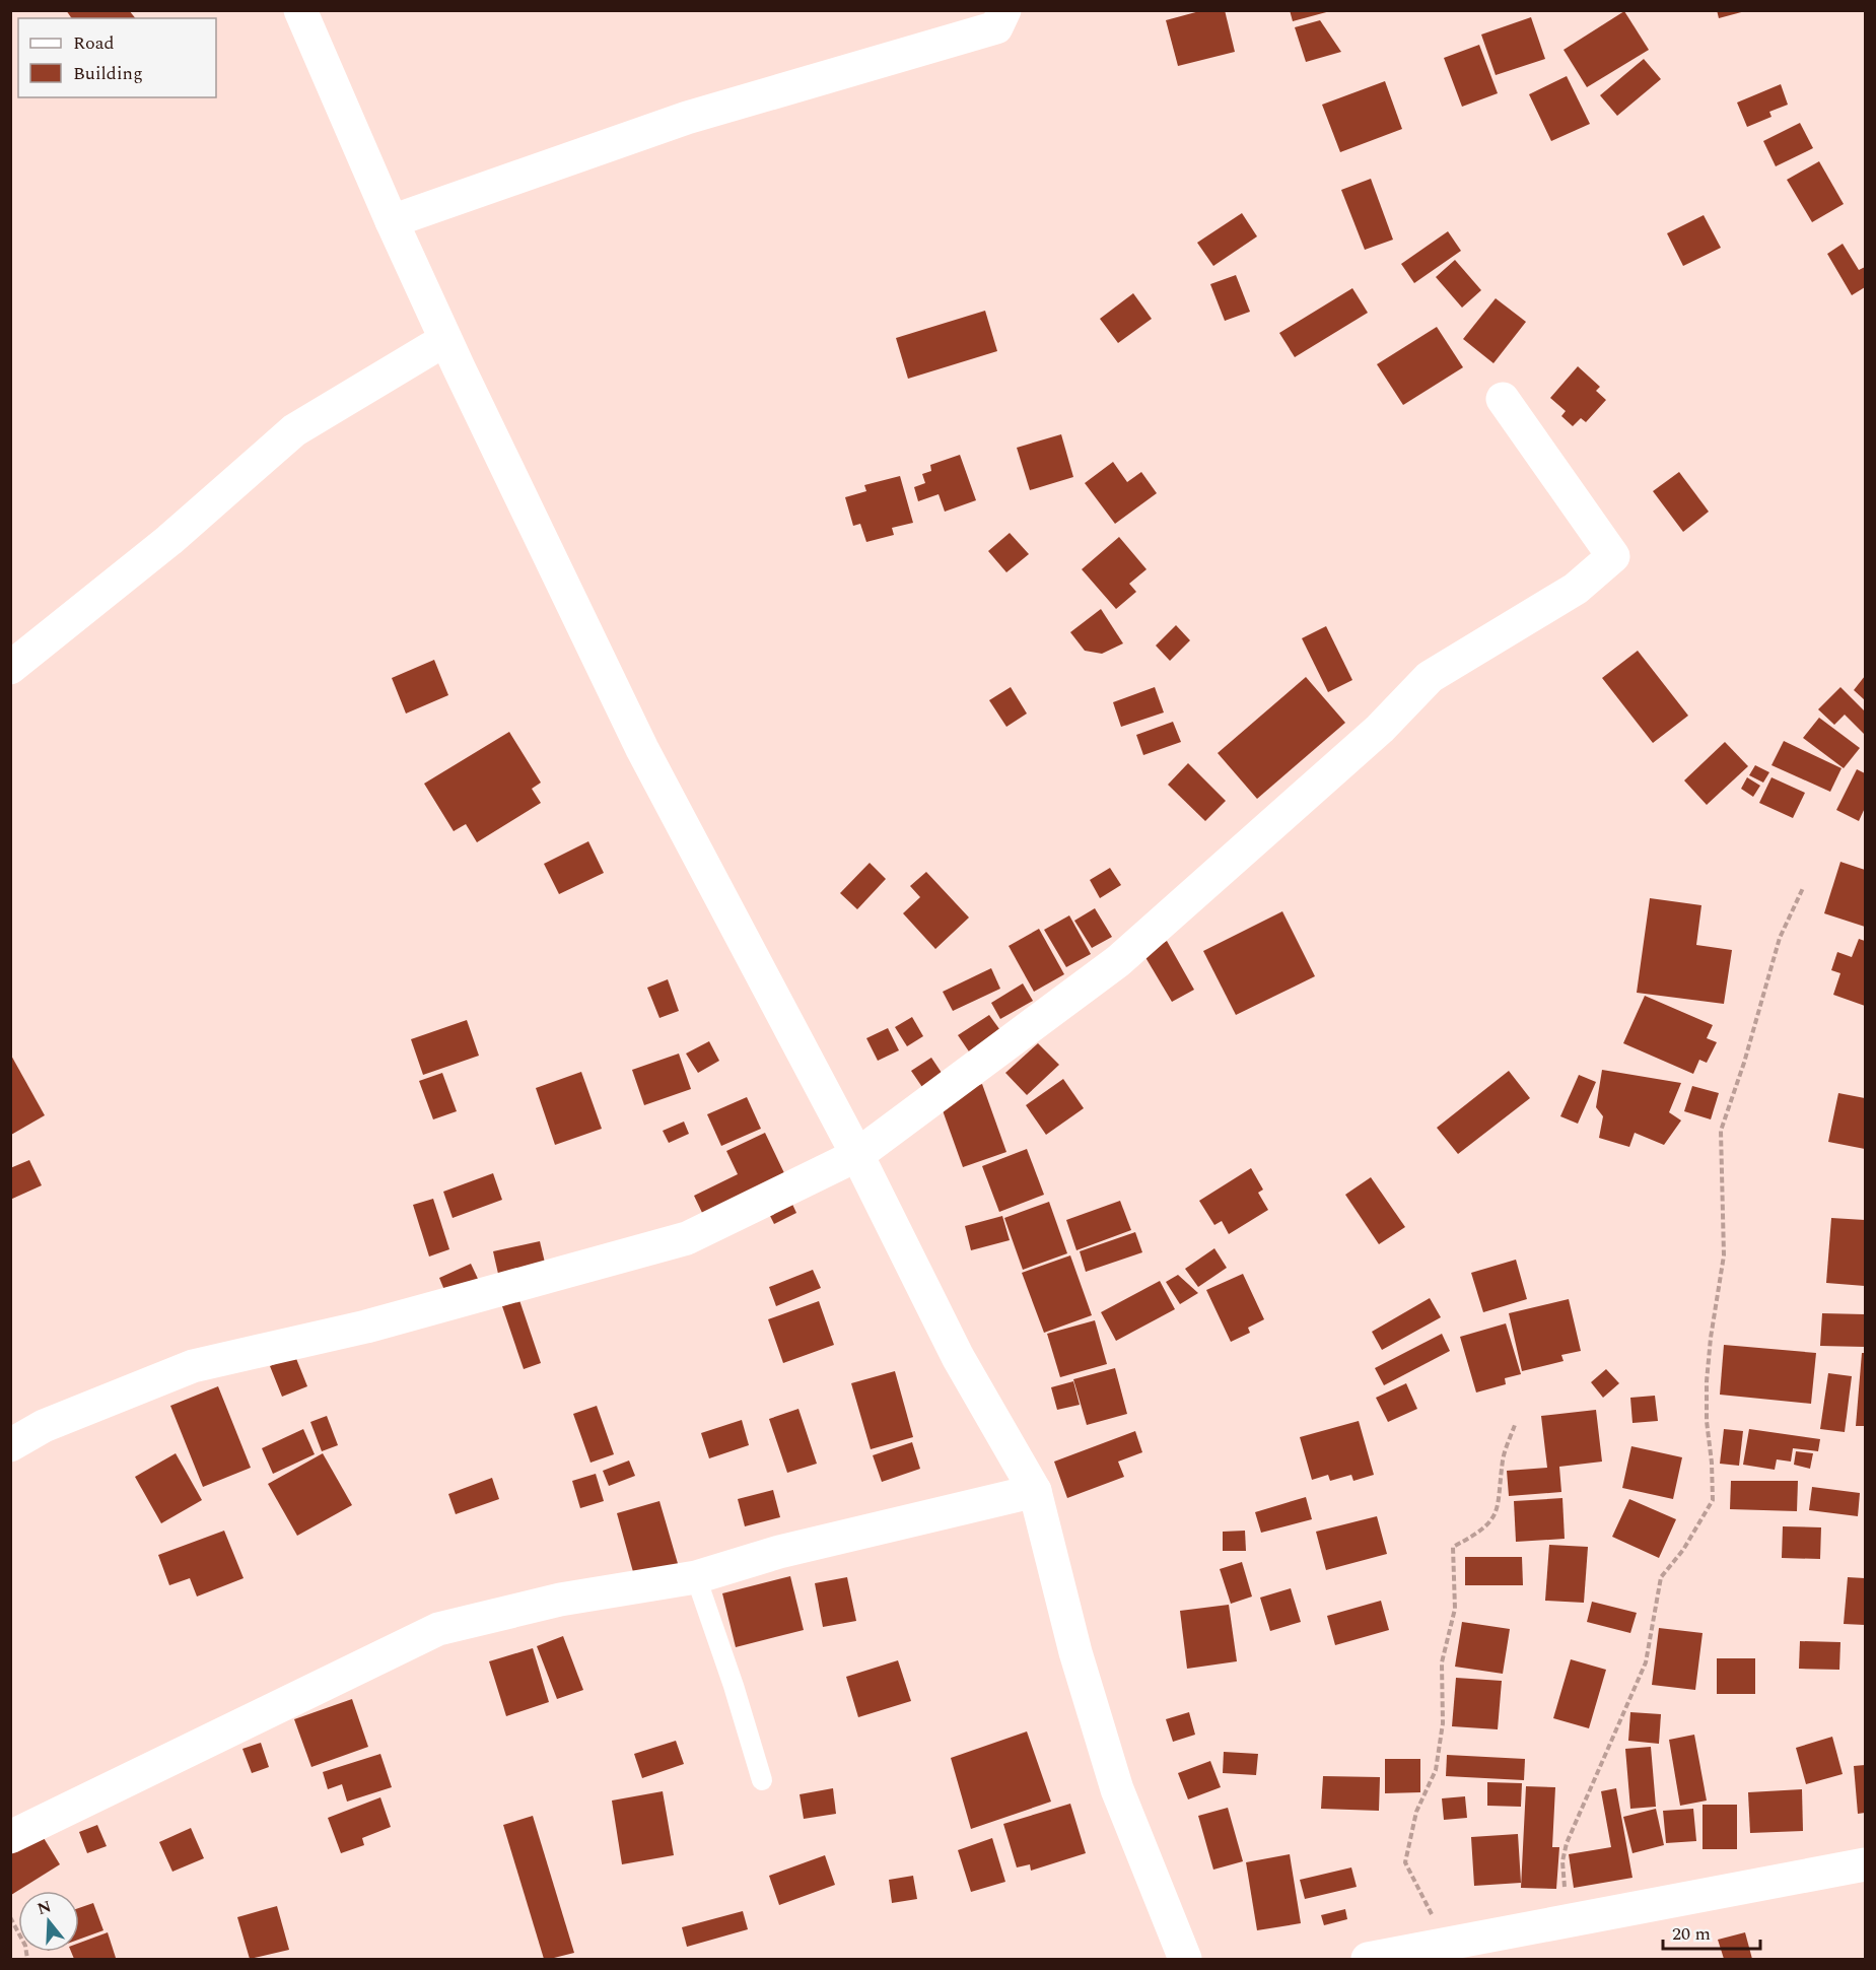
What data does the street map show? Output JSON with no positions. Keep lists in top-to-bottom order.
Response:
{
  "legend": ["Road", "Building"],
  "scale_bar": "20 m",
  "north": "top"
}
